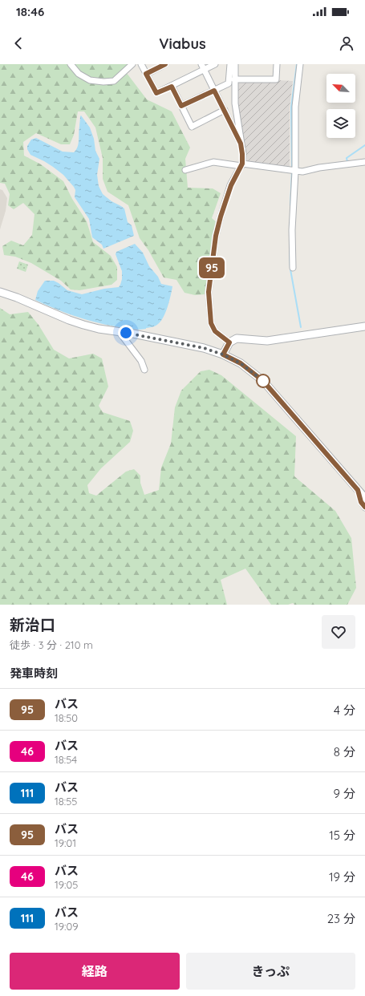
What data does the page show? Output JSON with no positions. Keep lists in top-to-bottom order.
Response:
{
  "lines": ["bus line 95"],
  "north": "top left",
  "page": {
    "status": "18:46",
    "header": "Viabus",
    "on_map": "95",
    "heading": [
      ["新治口", "徒歩 · 3 分 · 210 m"],
      "発車時刻"
    ],
    "list": [
      {
        "mark": "95",
        "name": "バス",
        "note": "18:50",
        "value": "4 分"
      },
      {
        "mark": "46",
        "name": "バス",
        "note": "18:54",
        "value": "8 分"
      },
      {
        "mark": "111",
        "name": "バス",
        "note": "18:55",
        "value": "9 分"
      },
      {
        "mark": "95",
        "name": "バス",
        "note": "19:01",
        "value": "15 分"
      },
      {
        "mark": "46",
        "name": "バス",
        "note": "19:05",
        "value": "19 分"
      },
      {
        "mark": "111",
        "name": "バス",
        "note": "19:09",
        "value": "23 分"
      }
    ],
    "buttons": ["経路", "きっぷ"]
  }
}
